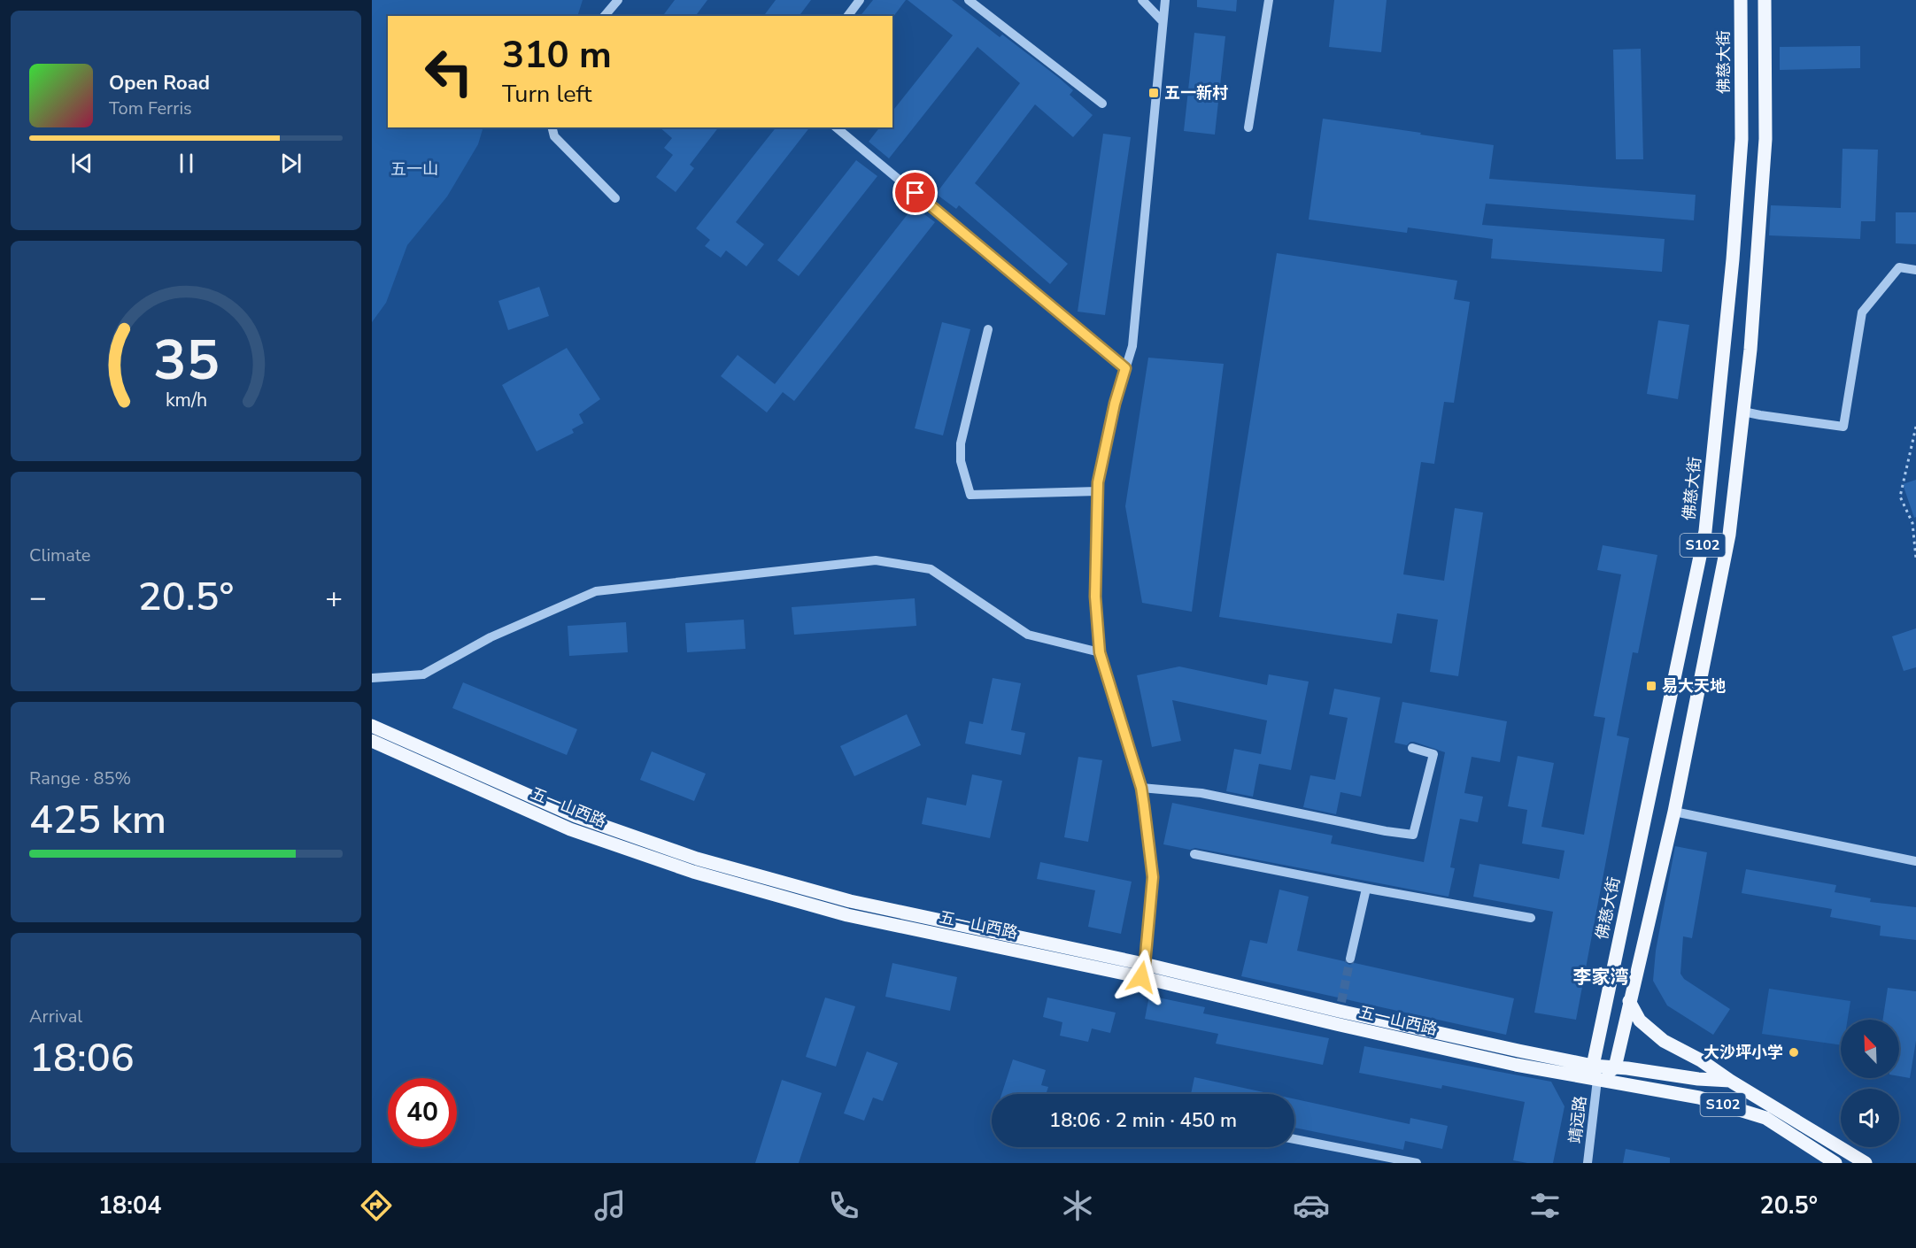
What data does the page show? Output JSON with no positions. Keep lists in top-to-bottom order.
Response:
{
  "streets": {
    "main road": ["佛慈大街", "S102", "五一山西路"],
    "street": ["靖远路"]
  },
  "crossings": [
    ["佛慈大街", "S102"],
    ["佛慈大街", "五一山西路"],
    ["佛慈大街", "靖远路"],
    ["S102", "五一山西路"],
    ["S102", "靖远路"],
    ["五一山西路", "靖远路"]
  ],
  "districts": ["李家湾"],
  "parks": ["五一山"],
  "places": {
    "transit": ["五一新村", "易大天地"],
    "other": ["大沙坪小学"]
  },
  "north": "top left",
  "page": {
    "turn": ["310 m", "Turn left"],
    "song": ["Open Road", "Tom Ferris"],
    "tile": [
      "Climate",
      ["Range · 85%", "425 km"],
      ["Arrival", "18:06"]
    ],
    "heat": ["−", "20.5°", "+"],
    "limit": "40",
    "trip": "18:06 · 2 min · 450 m",
    "tabs": ["18:04", "20.5°"],
    "gauge": ["35", "km/h"]
  }
}
